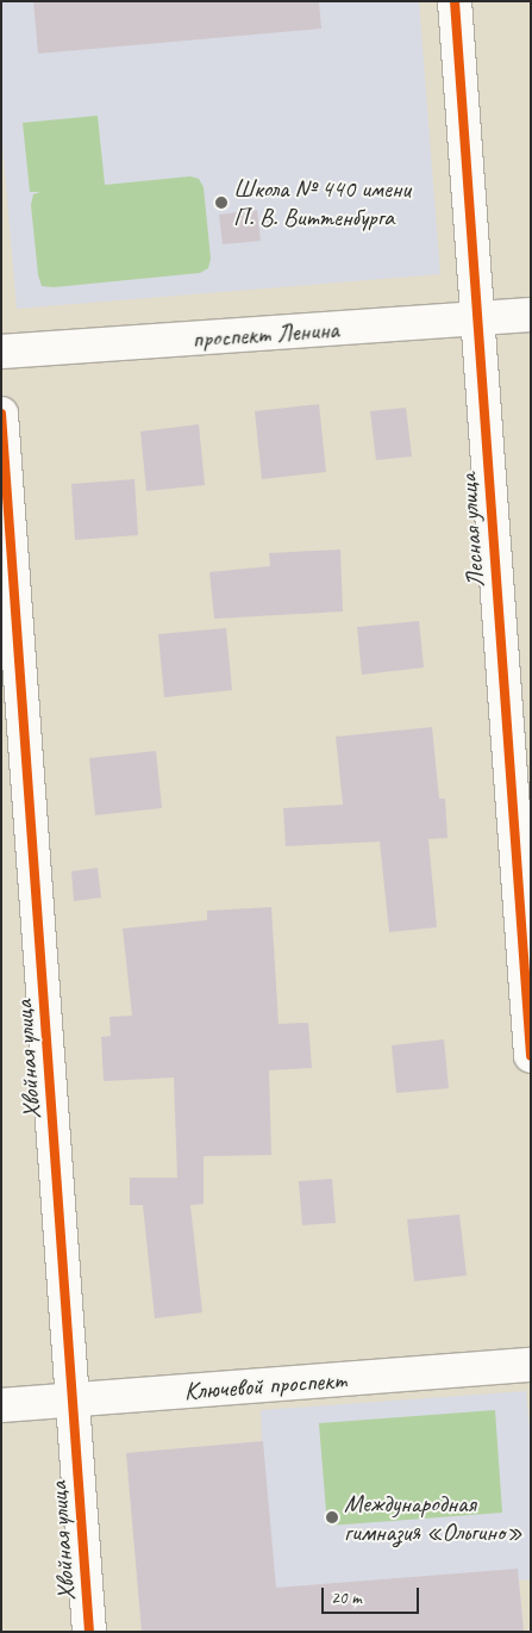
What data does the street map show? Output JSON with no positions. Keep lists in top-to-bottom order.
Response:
{
  "streets": {
    "street": [
      "проспект Ленина",
      "Лесная улица",
      "Хвойная улица",
      "Ключевой проспект"
    ]
  },
  "crossings": [
    ["проспект Ленина", "Лесная улица"],
    ["Хвойная улица", "Ключевой проспект"]
  ],
  "places": ["Школа № 440 имени П. В. Виттенбурга", "Международная гимназия «Ольгино»"],
  "scale_bar": "20 m"
}
